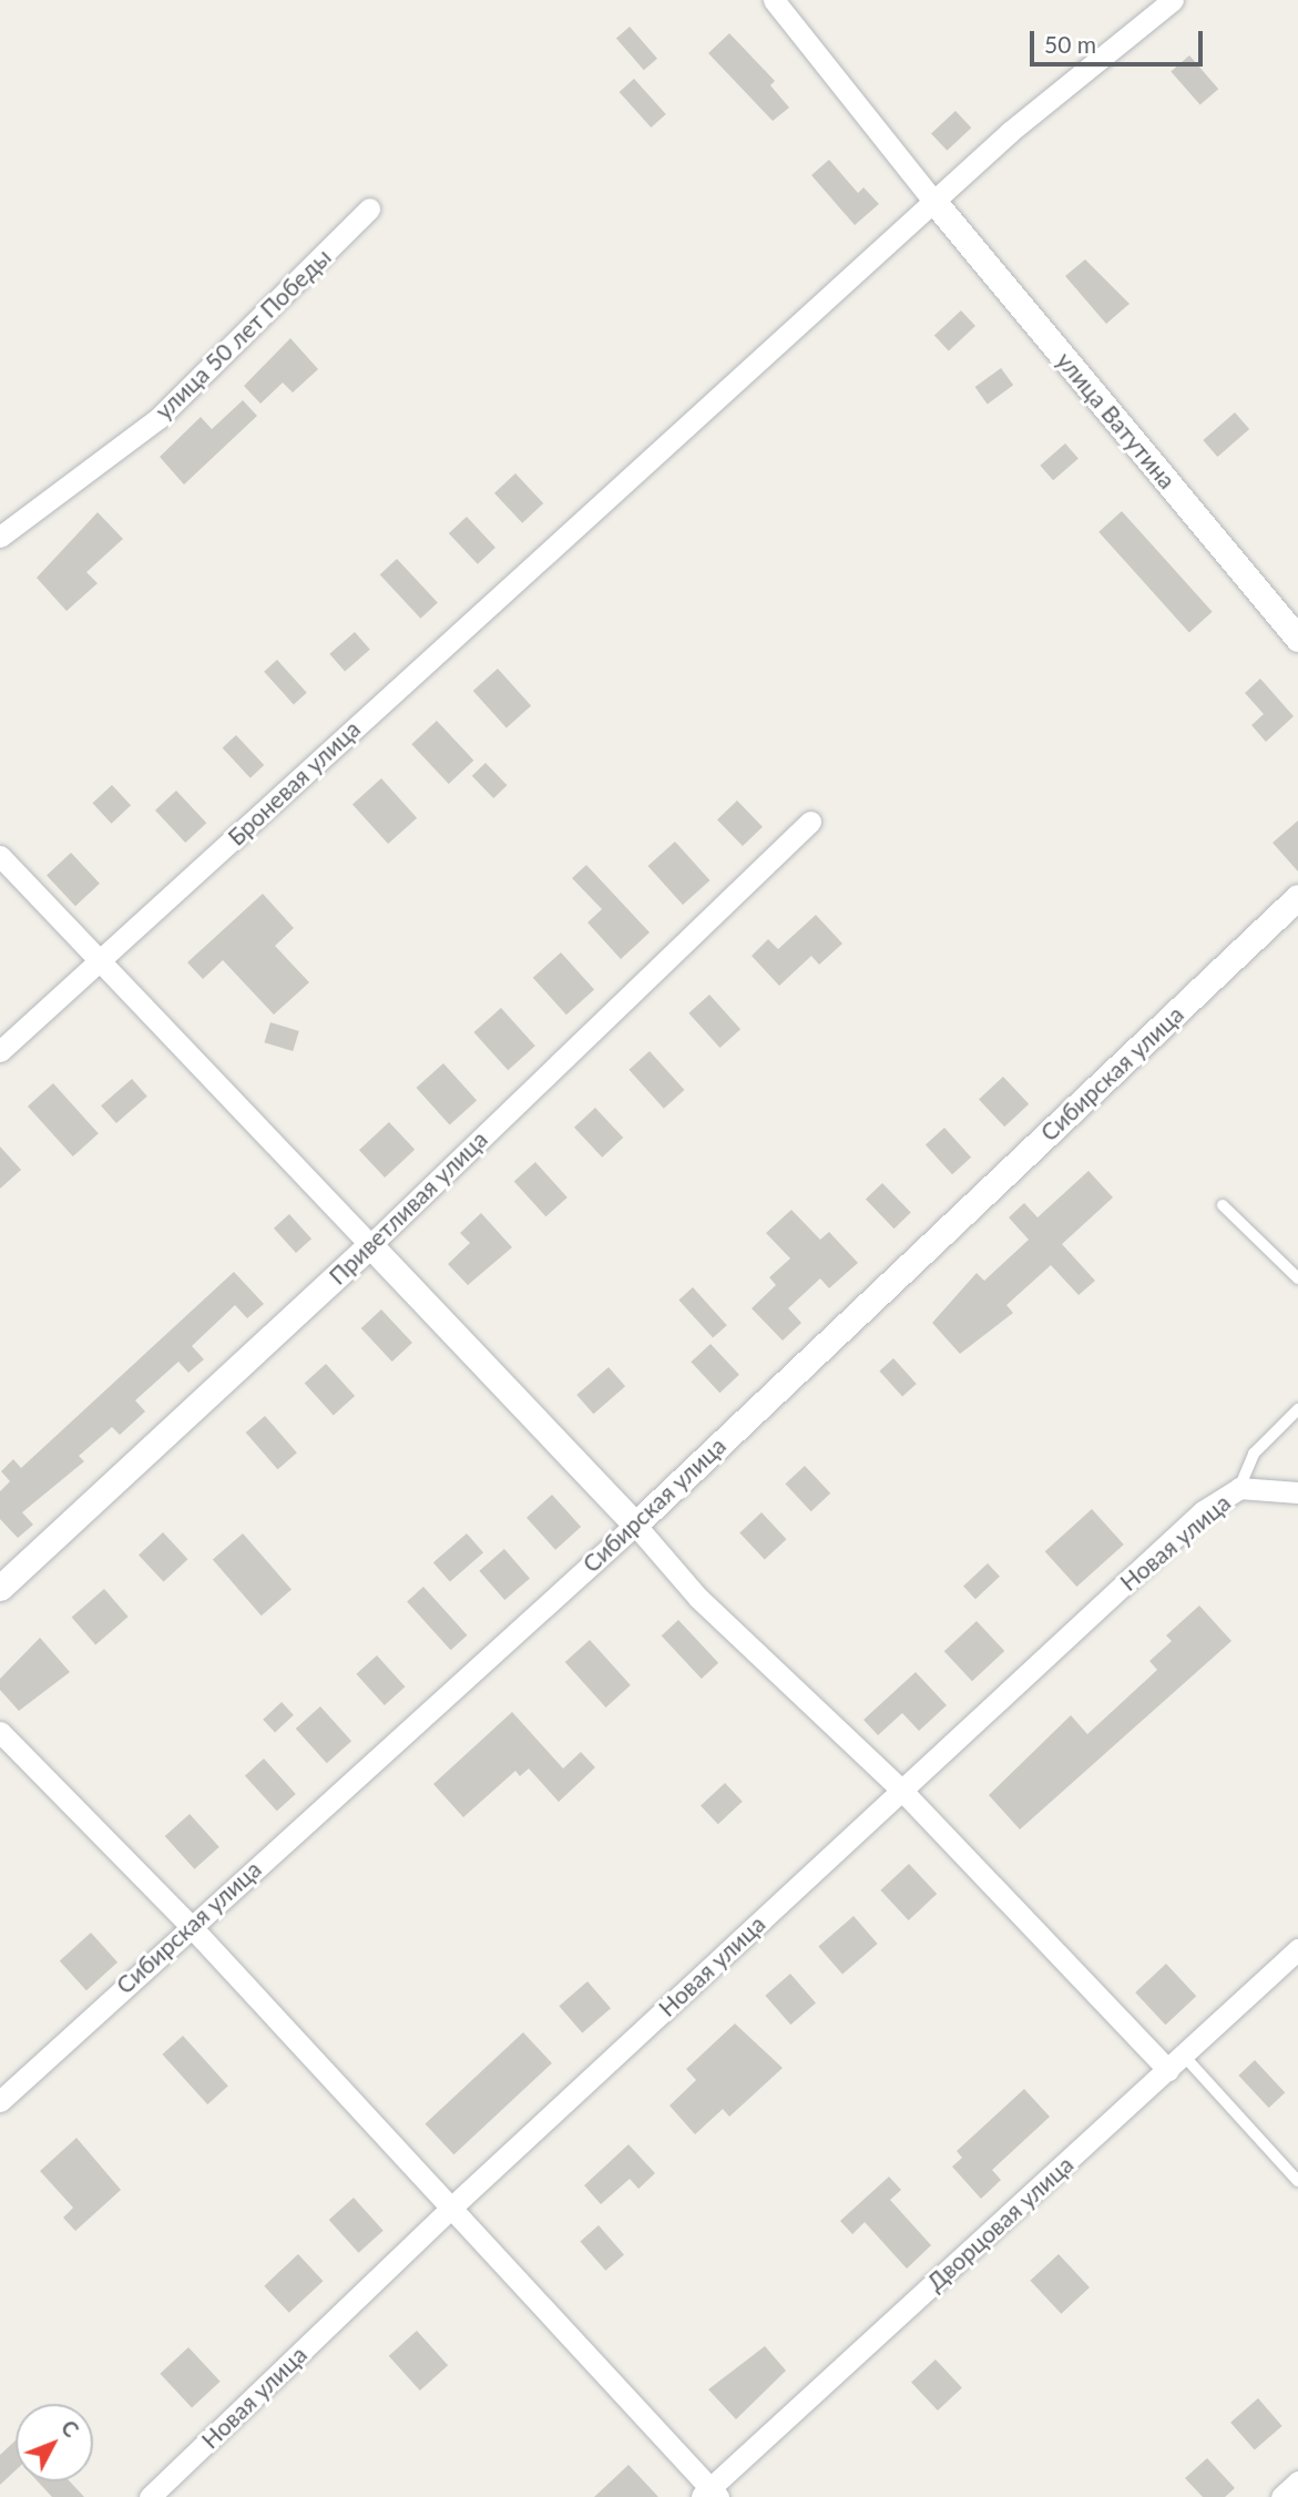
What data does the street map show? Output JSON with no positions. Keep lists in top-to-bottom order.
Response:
{
  "streets": {
    "street": [
      "улица 50 лет Победы",
      "улица Ватутина",
      "Броневая улица",
      "Сибирская улица",
      "Приветливая улица",
      "Новая улица",
      "Дворцовая улица"
    ]
  },
  "crossings": [
    ["улица Ватутина", "Броневая улица"]
  ],
  "scale_bar": "50 m",
  "north": "top right"
}
